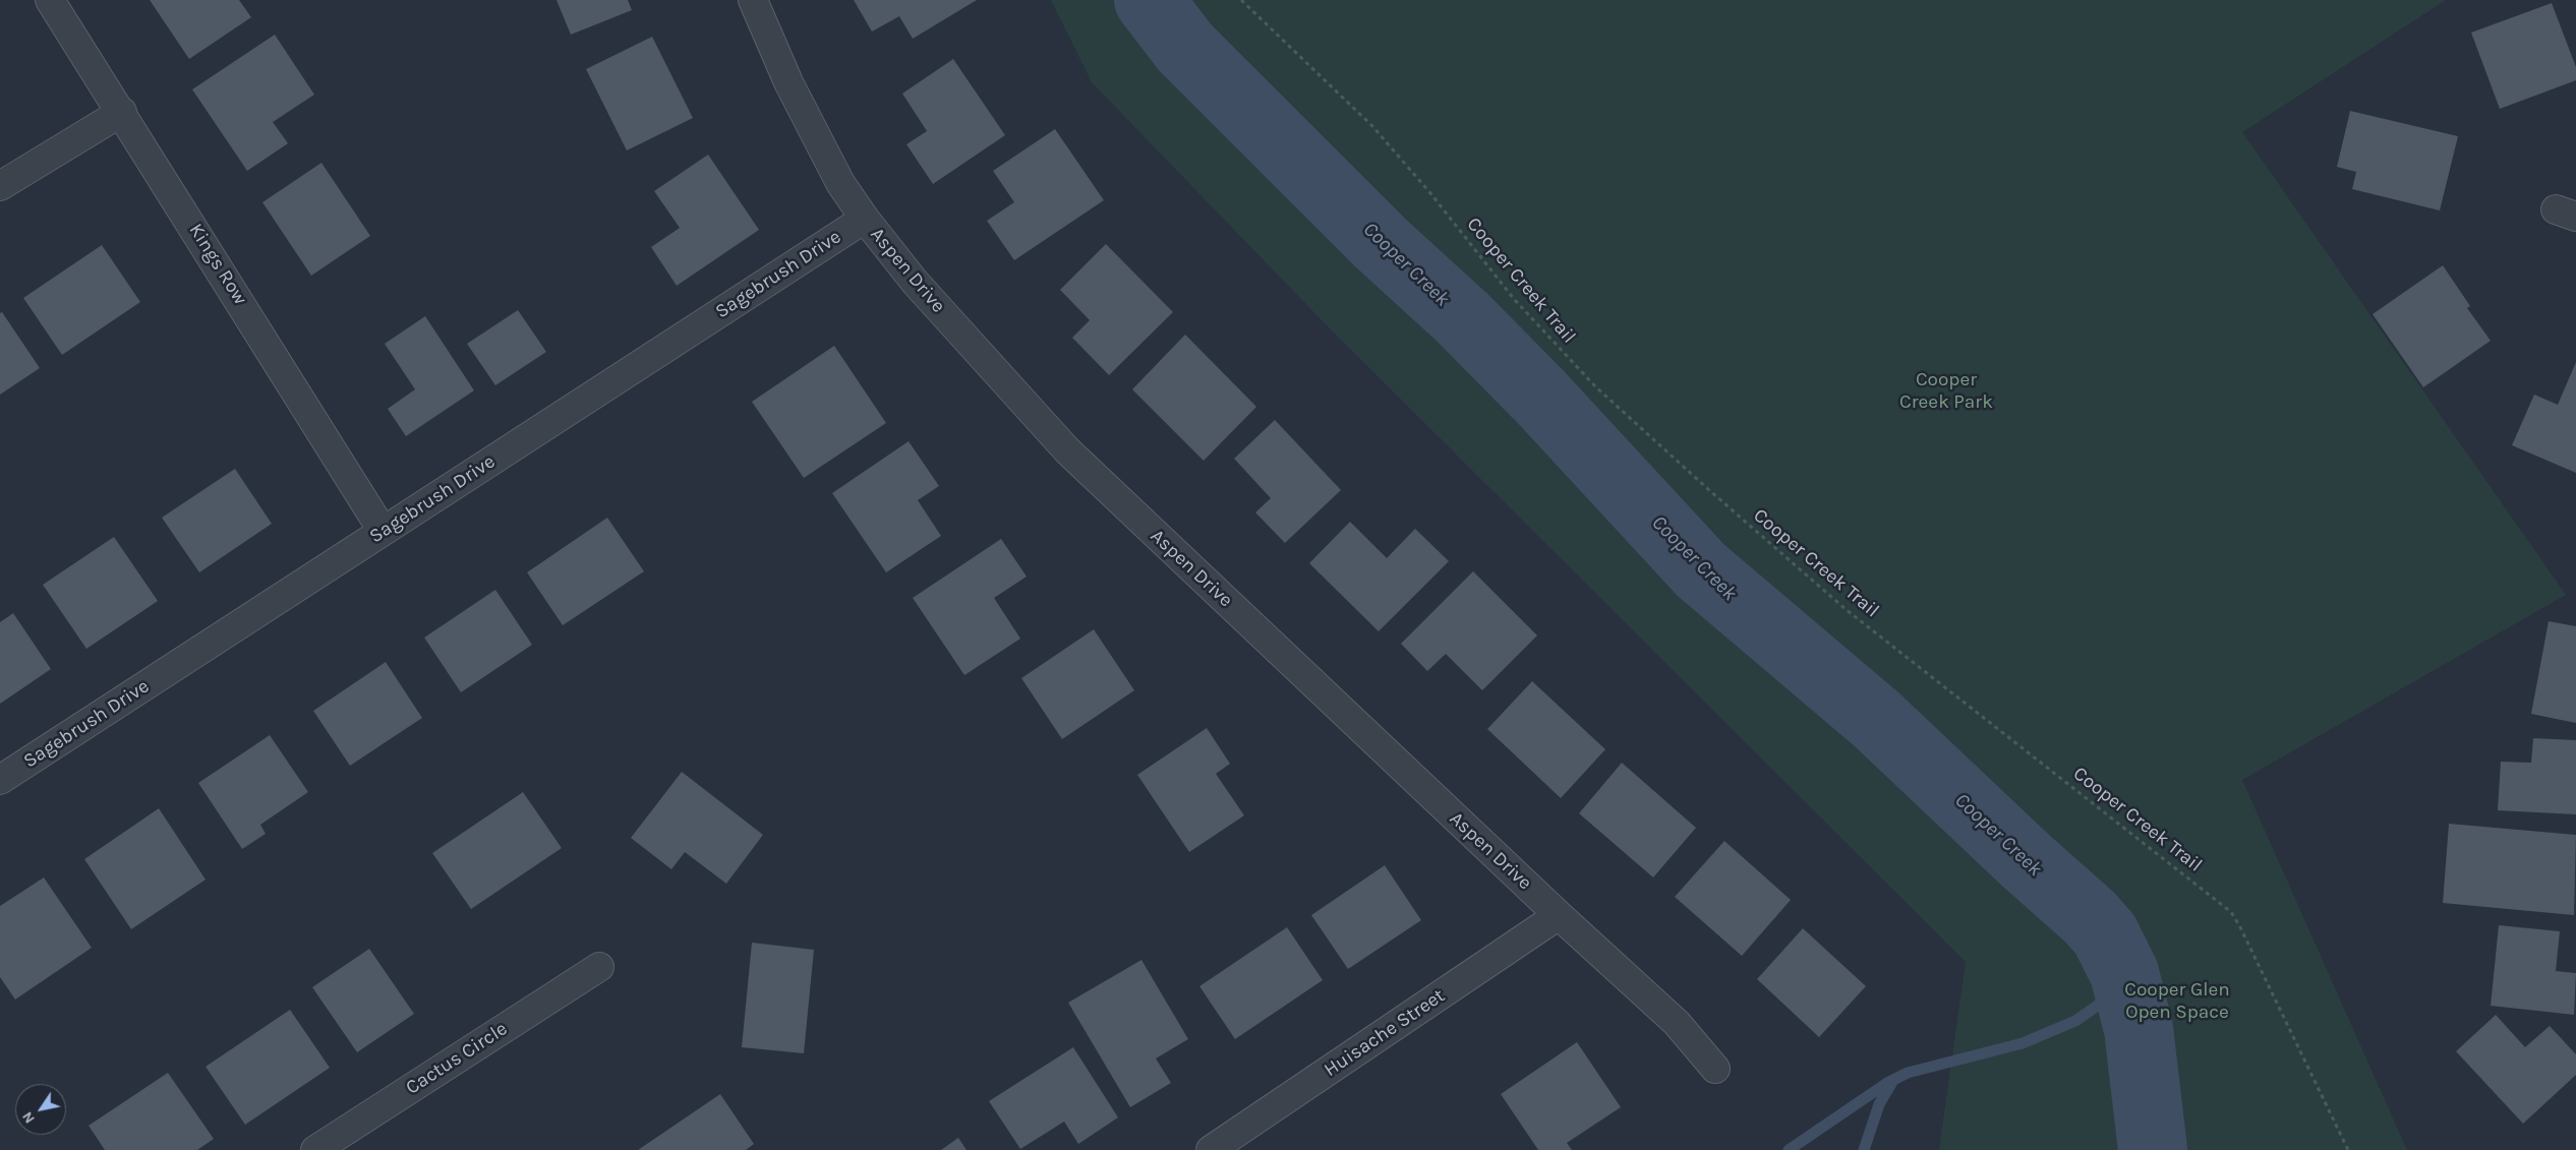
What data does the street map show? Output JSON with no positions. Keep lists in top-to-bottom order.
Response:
{
  "streets": {
    "street": [
      "Kings Row",
      "Aspen Drive",
      "Sagebrush Drive",
      "Huisache Street",
      "Cactus Circle"
    ],
    "path": ["Cooper Creek Trail"]
  },
  "crossings": [
    ["Kings Row", "Sagebrush Drive"],
    ["Aspen Drive", "Sagebrush Drive"],
    ["Aspen Drive", "Huisache Street"]
  ],
  "water": ["Cooper Creek"],
  "parks": ["Cooper Creek Park", "Cooper Glen Open Space"],
  "north": "bottom left"
}
